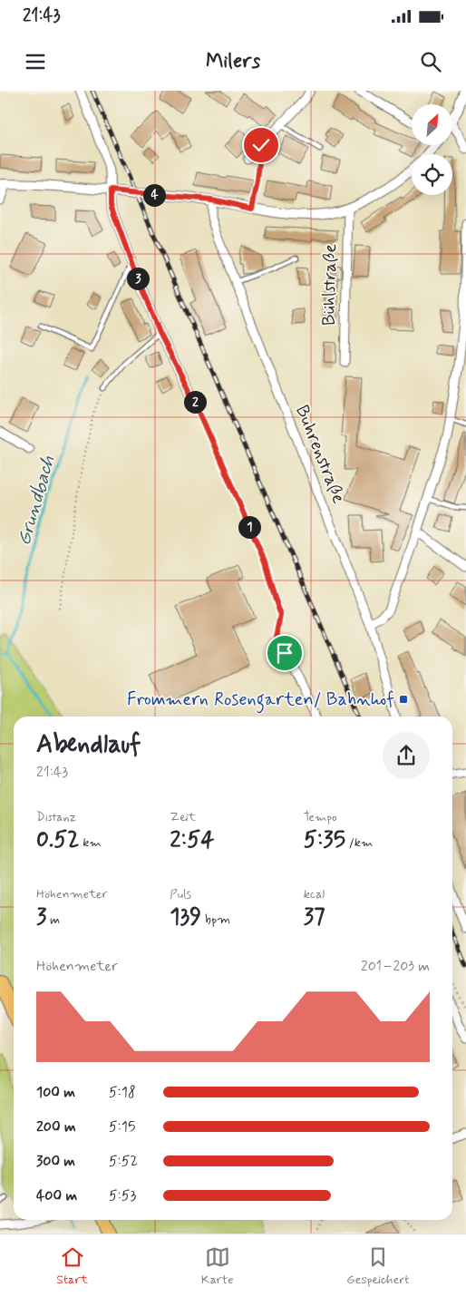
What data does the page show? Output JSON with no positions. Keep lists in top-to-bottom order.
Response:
{
  "streets": {
    "street": ["Bühlstraße", "Buhrenstraße"]
  },
  "water": ["Grundbach"],
  "places": {
    "transit": ["Frommern Rosengarten/ Bahnhof"]
  },
  "north": "top right",
  "page": {
    "status": "21:43",
    "header": "Milers",
    "pins": [
      "4",
      "3",
      "2",
      "1"
    ],
    "heading": ["Abendlauf", "21:43"],
    "stats": [
      ["Distanz", "0.52 km"],
      ["Zeit", "2:54"],
      ["Tempo", "5:35 /km"],
      ["Höhenmeter", "3 m"],
      ["Puls", "139 bpm"],
      ["kcal", "37"]
    ],
    "chart": ["Höhenmeter", "201–203 m"],
    "list": [
      {
        "name": "100 m",
        "note": "5:18"
      },
      {
        "name": "200 m",
        "note": "5:15"
      },
      {
        "name": "300 m",
        "note": "5:52"
      },
      {
        "name": "400 m",
        "note": "5:53"
      }
    ],
    "tabs": ["Start", "Karte", "Gespeichert"]
  }
}
